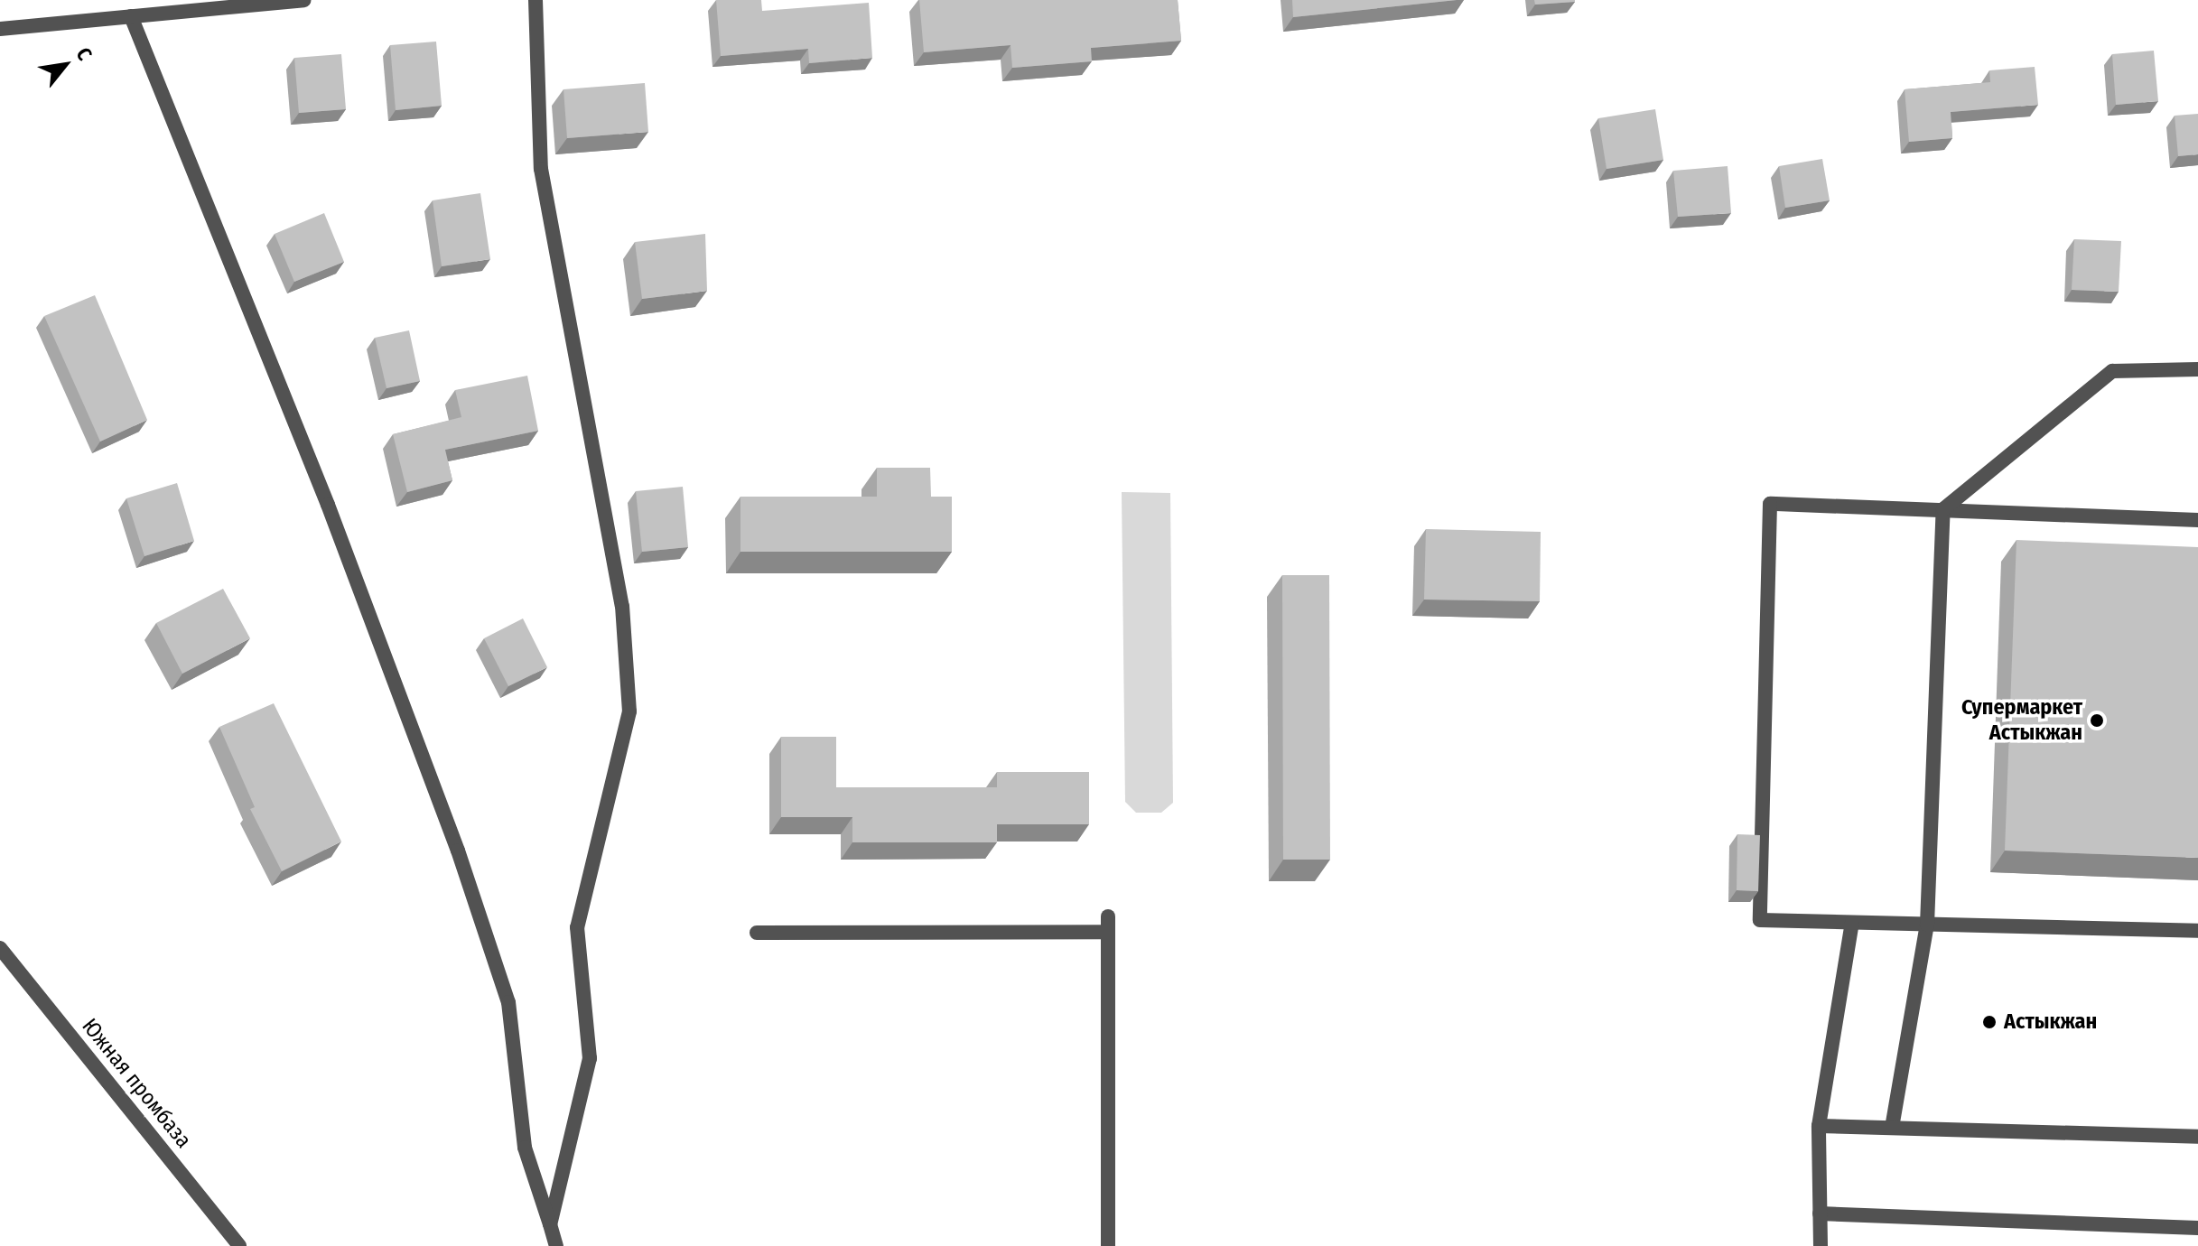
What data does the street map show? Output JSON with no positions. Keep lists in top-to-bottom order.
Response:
{
  "streets": {
    "street": ["Южная промбаза"]
  },
  "places": ["Супермаркет Астыкжан", "Астыкжан"],
  "north": "top right"
}
